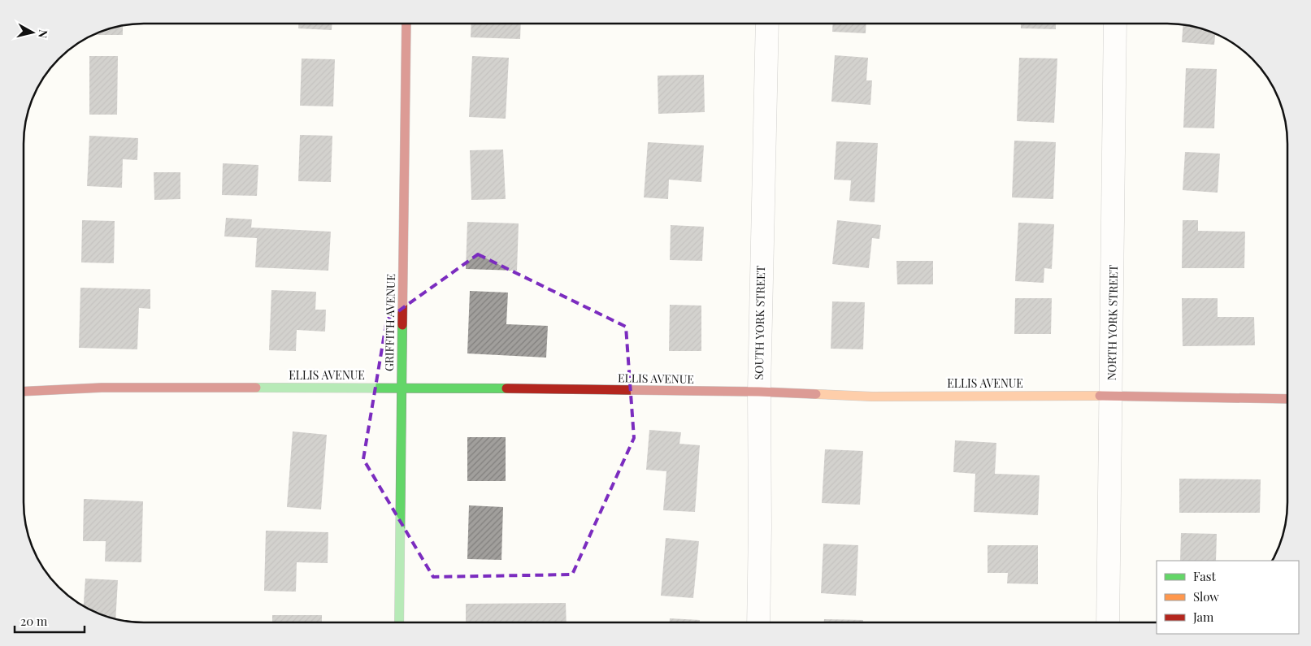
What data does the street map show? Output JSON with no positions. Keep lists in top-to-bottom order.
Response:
{
  "streets": {
    "street": [
      "GRIFFITH AVENUE",
      "SOUTH YORK STREET",
      "NORTH YORK STREET",
      "ELLIS AVENUE"
    ]
  },
  "crossings": [
    ["GRIFFITH AVENUE", "ELLIS AVENUE"],
    ["SOUTH YORK STREET", "ELLIS AVENUE"],
    ["NORTH YORK STREET", "ELLIS AVENUE"]
  ],
  "legend": ["Fast", "Slow", "Jam"],
  "scale_bar": "20 m",
  "north": "right"
}
